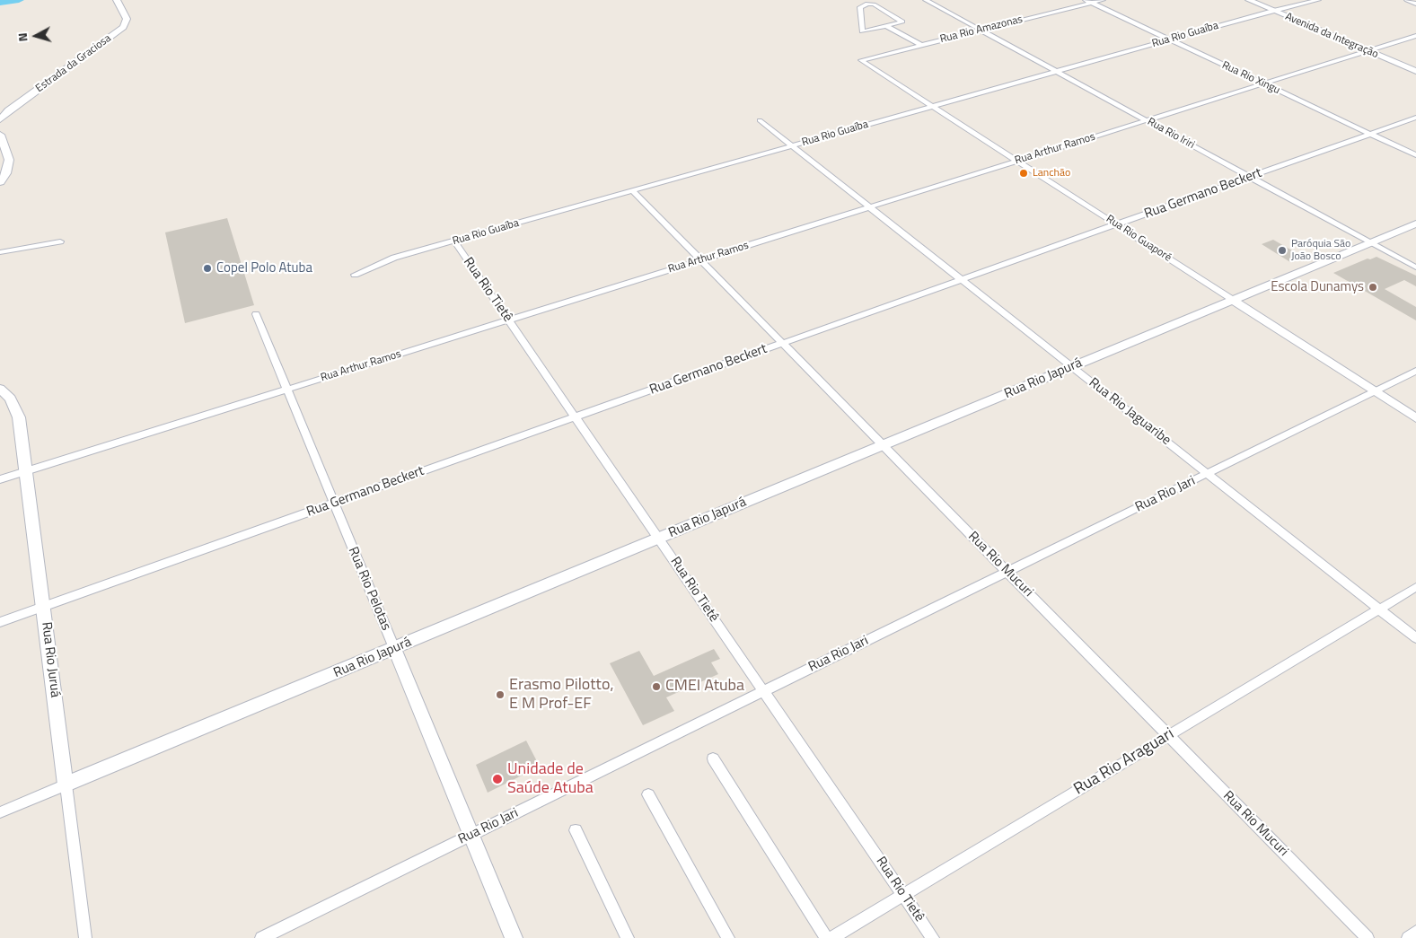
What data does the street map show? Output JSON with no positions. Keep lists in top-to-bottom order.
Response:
{
  "streets": {
    "street": [
      "Rua Rio Amazonas",
      "Rua Rio Guaíba",
      "Avenida da Integração",
      "Estrada da Graciosa",
      "Rua Rio Xingu",
      "Rua Rio Iriri",
      "Rua Arthur Ramos",
      "Rua Germano Beckert",
      "Rua Rio Guaporé",
      "Rua Rio Tietê",
      "Rua Rio Japurá",
      "Rua Rio Jaguaribe",
      "Rua Rio Jari",
      "Rua Rio Mucuri",
      "Rua Rio Pelotas",
      "Rua Rio Juruá",
      "Rua Rio Araguari"
    ]
  },
  "crossings": [
    ["Rua Rio Amazonas", "Rua Rio Xingu"],
    ["Rua Rio Amazonas", "Rua Rio Iriri"],
    ["Rua Rio Amazonas", "Rua Rio Guaporé"],
    ["Rua Rio Guaíba", "Avenida da Integração"],
    ["Rua Rio Guaíba", "Rua Rio Xingu"],
    ["Rua Rio Guaíba", "Rua Rio Iriri"],
    ["Rua Rio Guaíba", "Rua Rio Guaporé"],
    ["Rua Rio Guaíba", "Rua Rio Tietê"],
    ["Rua Rio Guaíba", "Rua Rio Jaguaribe"],
    ["Rua Rio Guaíba", "Rua Rio Mucuri"],
    ["Avenida da Integração", "Rua Arthur Ramos"],
    ["Rua Rio Xingu", "Rua Arthur Ramos"],
    ["Rua Rio Xingu", "Rua Germano Beckert"],
    ["Rua Rio Iriri", "Rua Arthur Ramos"],
    ["Rua Rio Iriri", "Rua Germano Beckert"],
    ["Rua Rio Iriri", "Rua Rio Japurá"],
    ["Rua Arthur Ramos", "Rua Rio Guaporé"],
    ["Rua Arthur Ramos", "Rua Rio Tietê"],
    ["Rua Arthur Ramos", "Rua Rio Jaguaribe"],
    ["Rua Arthur Ramos", "Rua Rio Mucuri"],
    ["Rua Arthur Ramos", "Rua Rio Pelotas"],
    ["Rua Arthur Ramos", "Rua Rio Juruá"],
    ["Rua Germano Beckert", "Rua Rio Guaporé"],
    ["Rua Germano Beckert", "Rua Rio Tietê"],
    ["Rua Germano Beckert", "Rua Rio Jaguaribe"],
    ["Rua Germano Beckert", "Rua Rio Mucuri"],
    ["Rua Germano Beckert", "Rua Rio Pelotas"],
    ["Rua Germano Beckert", "Rua Rio Juruá"],
    ["Rua Rio Guaporé", "Rua Rio Japurá"],
    ["Rua Rio Guaporé", "Rua Rio Jari"],
    ["Rua Rio Tietê", "Rua Rio Japurá"],
    ["Rua Rio Tietê", "Rua Rio Jari"],
    ["Rua Rio Tietê", "Rua Rio Araguari"],
    ["Rua Rio Japurá", "Rua Rio Jaguaribe"],
    ["Rua Rio Japurá", "Rua Rio Mucuri"],
    ["Rua Rio Japurá", "Rua Rio Pelotas"],
    ["Rua Rio Japurá", "Rua Rio Juruá"],
    ["Rua Rio Jaguaribe", "Rua Rio Jari"],
    ["Rua Rio Jaguaribe", "Rua Rio Araguari"],
    ["Rua Rio Jari", "Rua Rio Mucuri"],
    ["Rua Rio Jari", "Rua Rio Pelotas"],
    ["Rua Rio Mucuri", "Rua Rio Araguari"]
  ],
  "places": [
    "Lanchão",
    "Paróquia São João Bosco",
    "Copel Polo Atuba",
    "Escola Dunamys",
    "CMEI Atuba",
    "Erasmo Pilotto, E M Prof-EF",
    "Unidade de Saúde Atuba"
  ],
  "north": "left"
}
